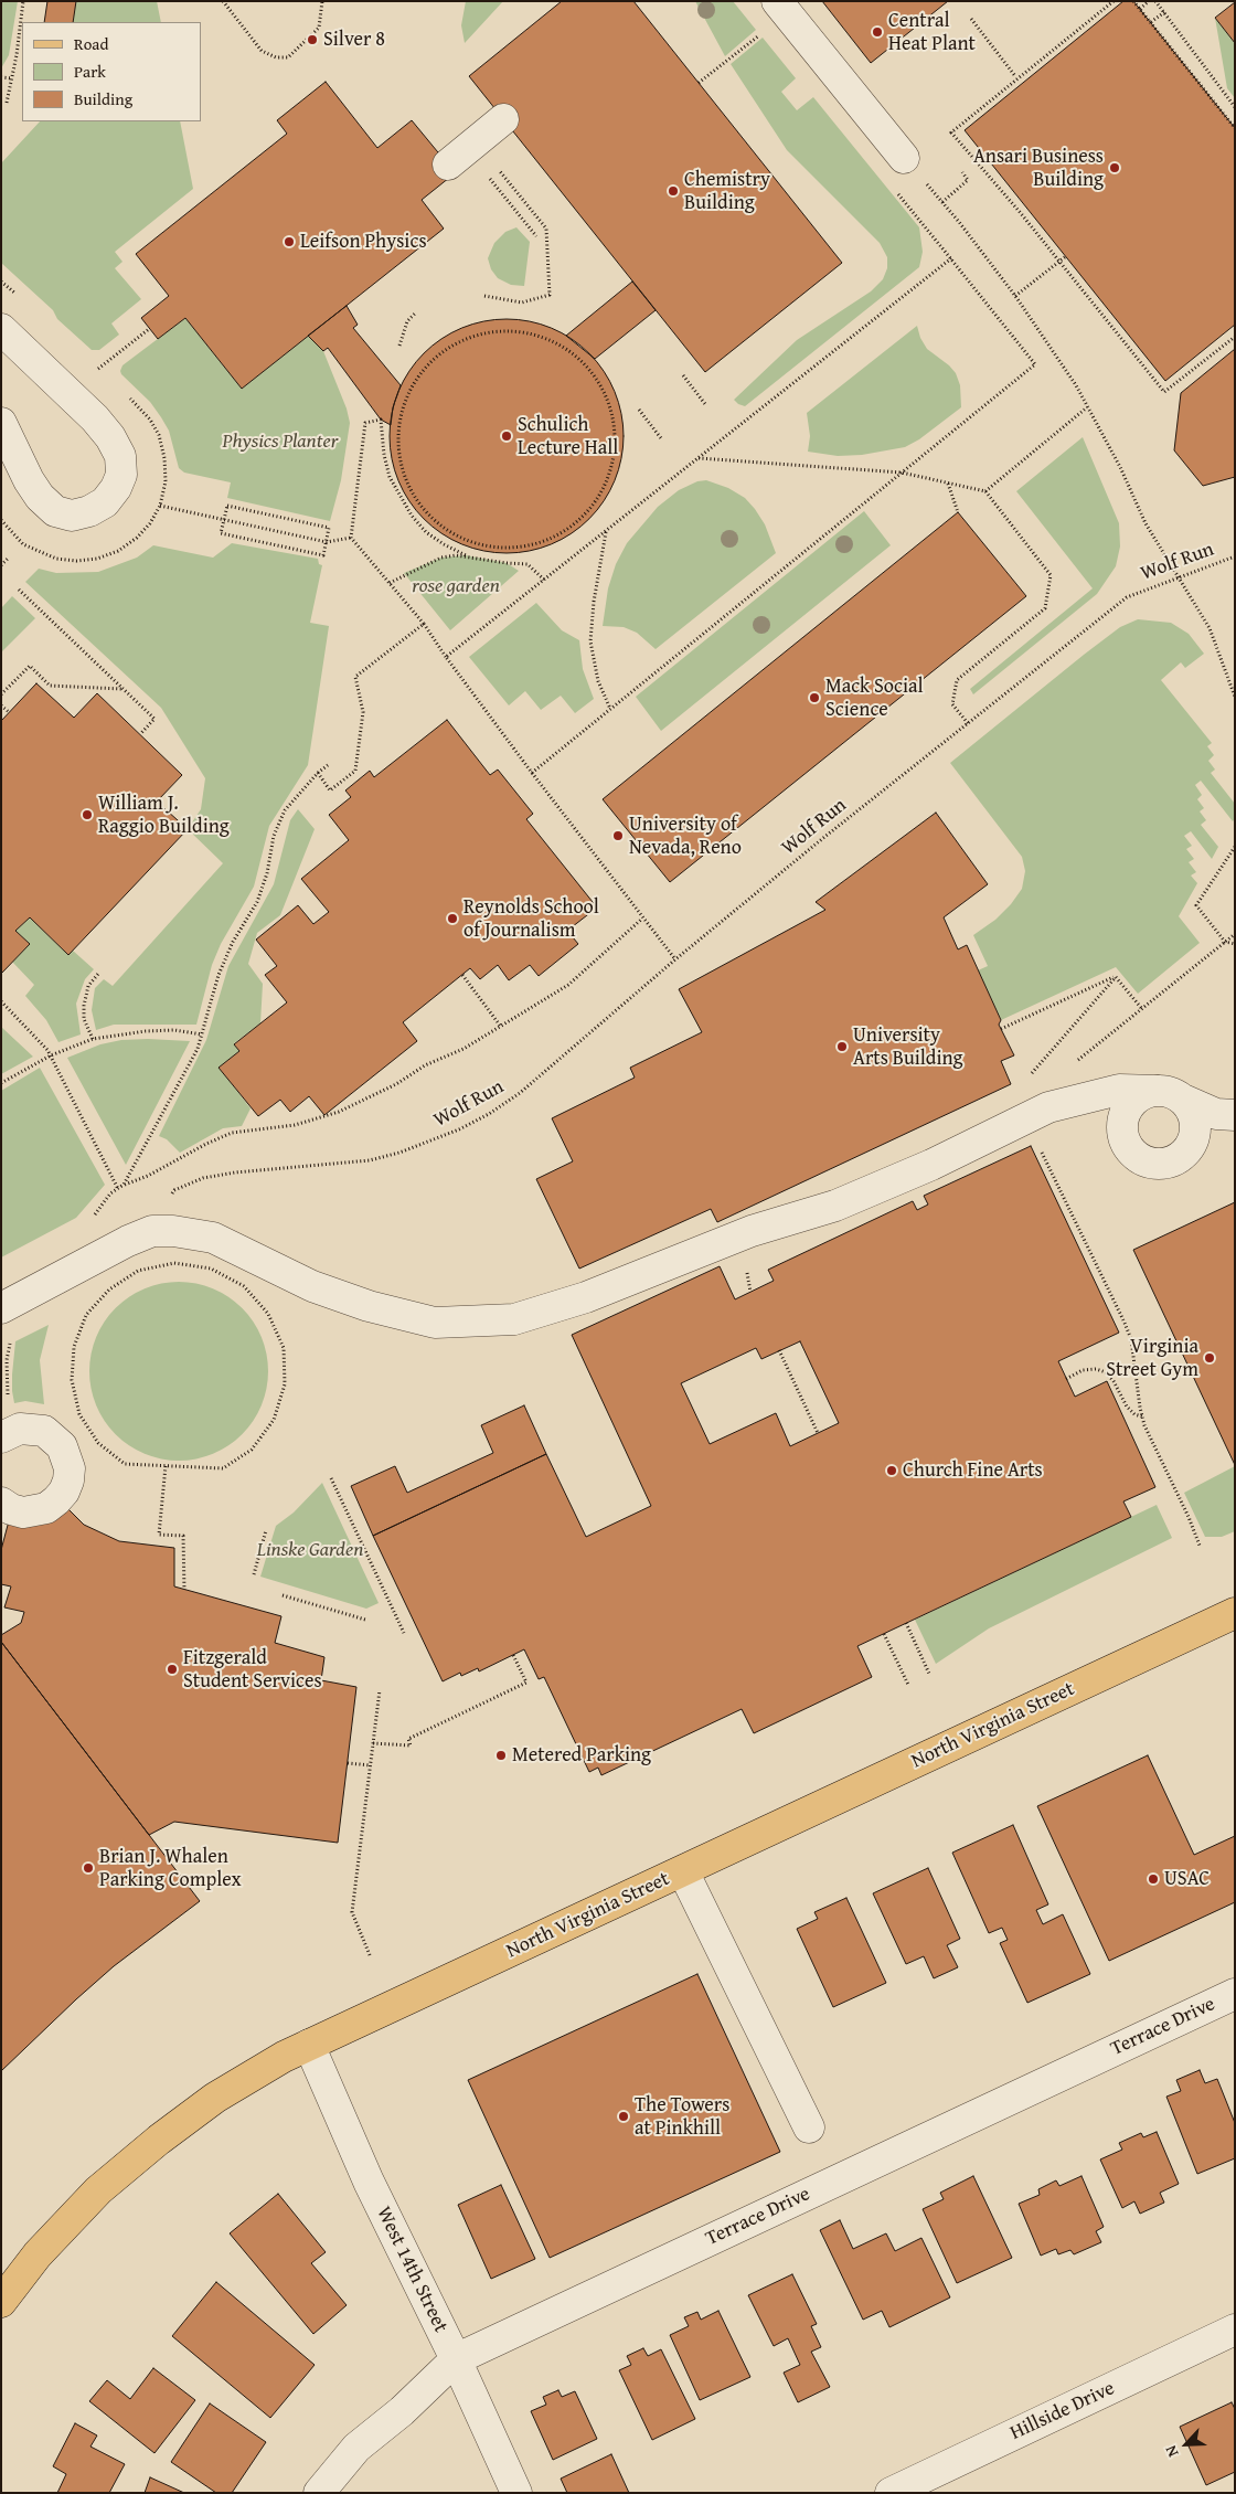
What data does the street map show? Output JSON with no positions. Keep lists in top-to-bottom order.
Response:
{
  "streets": {
    "main road": ["North Virginia Street"],
    "street": ["Terrace Drive", "West 14th Street", "Hillside Drive"],
    "path": ["Wolf Run"]
  },
  "crossings": [
    ["North Virginia Street", "West 14th Street"],
    ["Terrace Drive", "West 14th Street"]
  ],
  "parks": ["Physics Planter", "rose garden", "Linske Garden"],
  "places": [
    "Central Heat Plant",
    "Silver 8",
    "Ansari Business Building",
    "Chemistry Building",
    "Leifson Physics",
    "Schulich Lecture Hall",
    "Mack Social Science",
    "William J. Raggio Building",
    "University of Nevada, Reno",
    "Reynolds School of Journalism",
    "University Arts Building",
    "Virginia Street Gym",
    "Church Fine Arts",
    "Fitzgerald Student Services",
    "Metered Parking",
    "Brian J. Whalen Parking Complex",
    "USAC",
    "The Towers at Pinkhill"
  ],
  "legend": ["Road", "Park", "Building"],
  "north": "bottom left"
}
